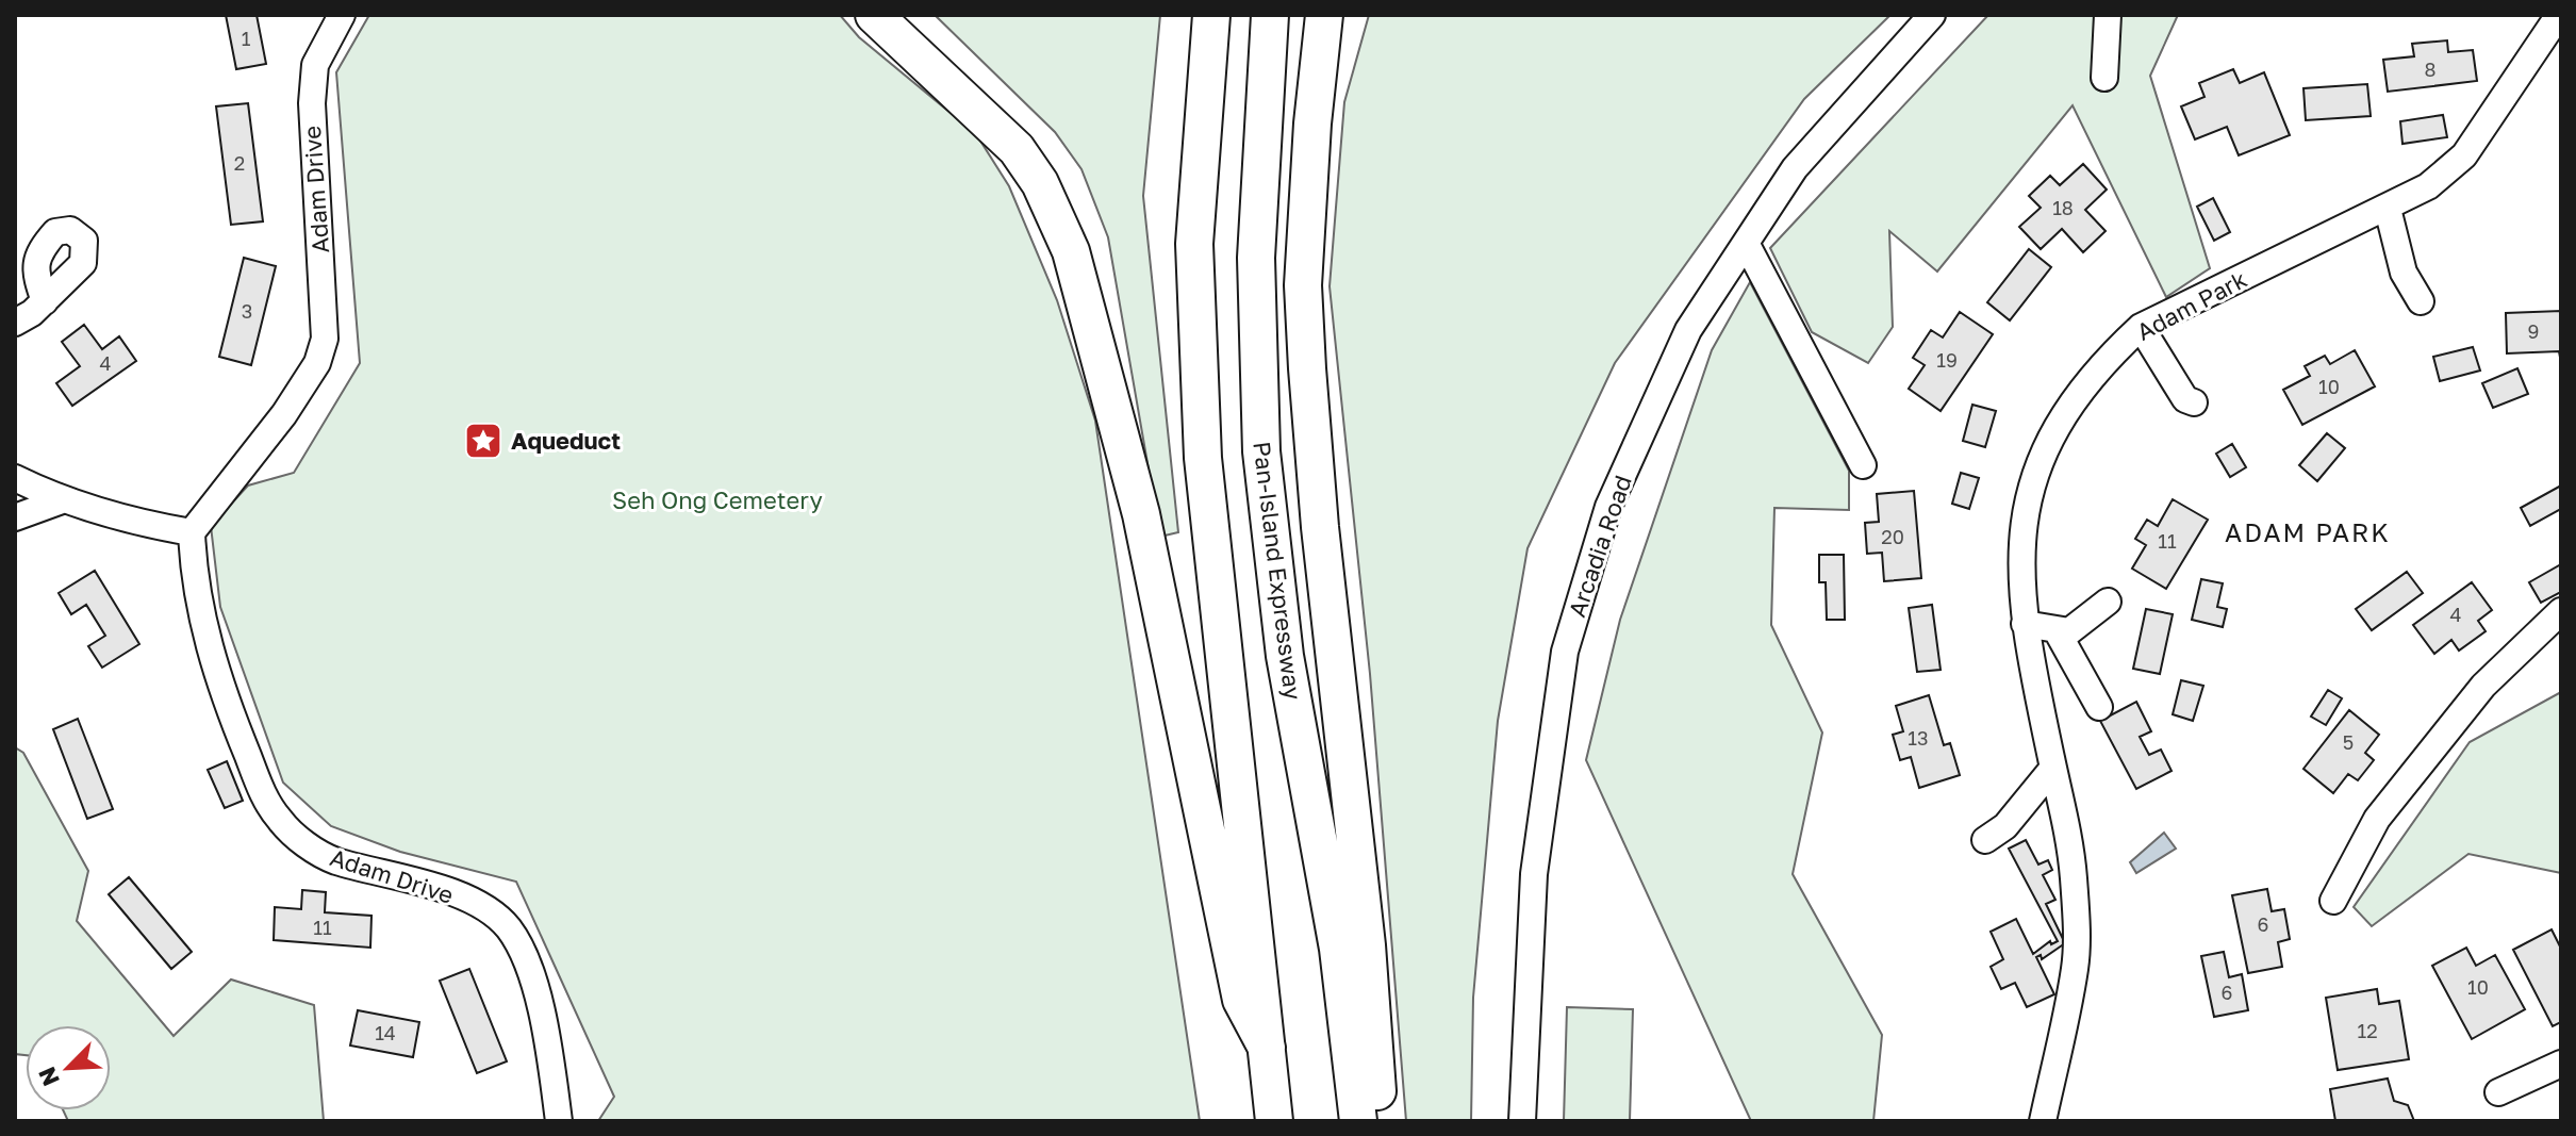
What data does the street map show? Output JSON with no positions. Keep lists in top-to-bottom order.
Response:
{
  "streets": {
    "highway": ["Pan-Island Expressway"],
    "street": ["Adam Drive", "Adam Park", "Arcadia Road"]
  },
  "districts": ["ADAM PARK"],
  "parks": ["Seh Ong Cemetery"],
  "places": {
    "place": ["Aqueduct"]
  },
  "house_numbers": [
    "1",
    "8",
    "2",
    "18",
    "3",
    "9",
    "19",
    "4",
    "10",
    "20",
    "11",
    "4",
    "13",
    "5",
    "6",
    "11",
    "10",
    "6",
    "12",
    "14"
  ],
  "north": "bottom left"
}
